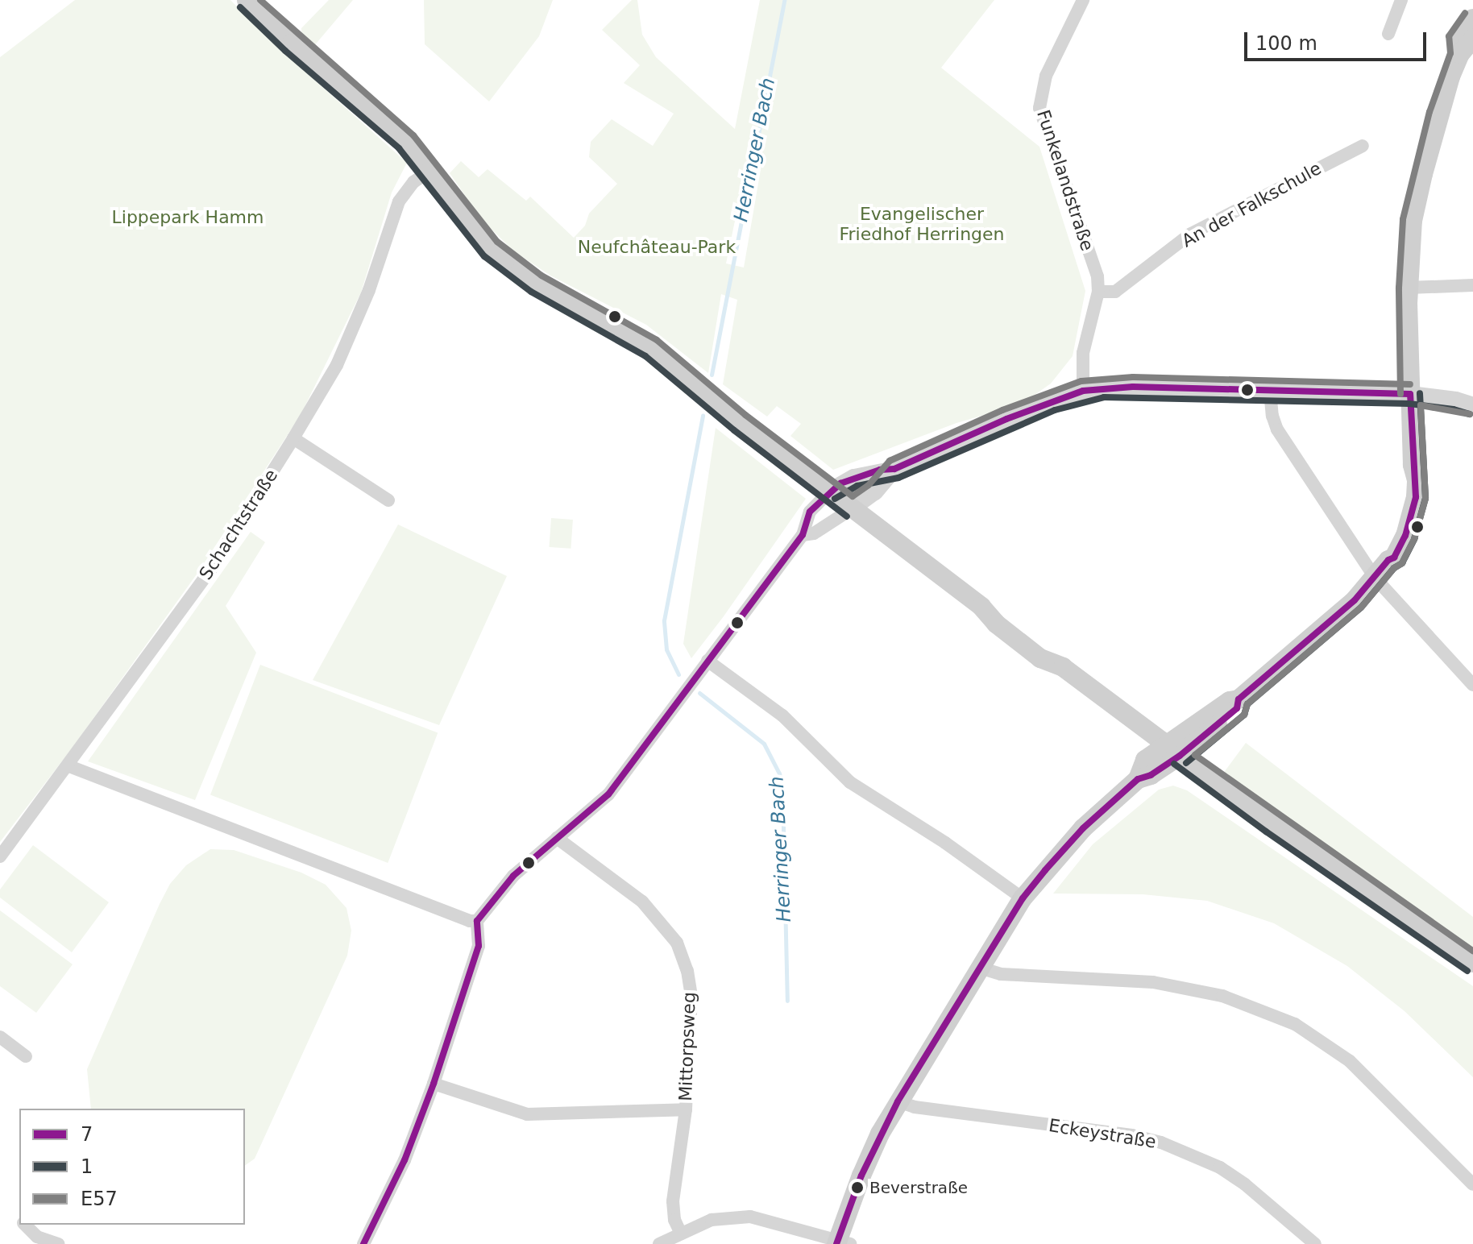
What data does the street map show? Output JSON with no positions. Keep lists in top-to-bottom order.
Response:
{
  "streets": {
    "street": [
      "Funkelandstraße",
      "An der Falkschule",
      "Schachtstraße",
      "Mittorpsweg",
      "Eckeystraße"
    ]
  },
  "crossings": [
    ["Funkelandstraße", "An der Falkschule"]
  ],
  "water": ["Herringer Bach"],
  "parks": ["Evangelischer Friedhof Herringen", "Lippepark Hamm", "Neufchâteau-Park"],
  "places": ["Beverstraße"],
  "lines": ["transit line E57", "transit line 1", "transit line 7"],
  "legend": ["7", "1", "E57"],
  "scale_bar": "100 m"
}
